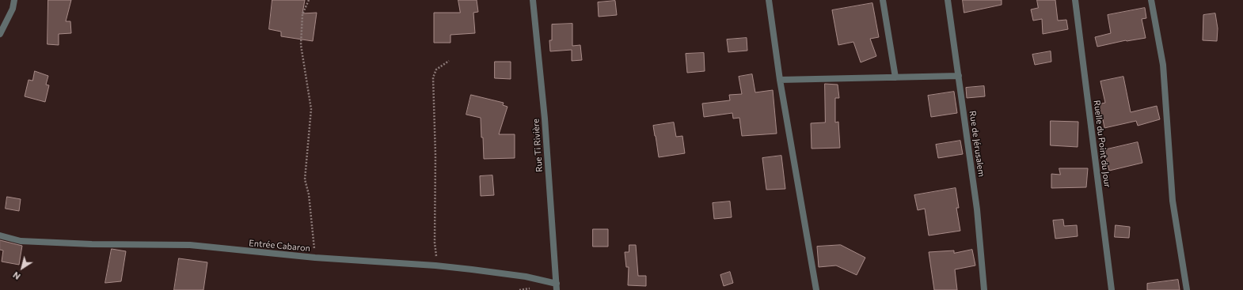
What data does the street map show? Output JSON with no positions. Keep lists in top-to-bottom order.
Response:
{
  "streets": {
    "street": [
      "Rue de Jérusalem",
      "Ruelle du Point du Jour",
      "Rue Ti Rivière",
      "Entrée Cabaron"
    ]
  },
  "crossings": [
    ["Rue Ti Rivière", "Entrée Cabaron"]
  ],
  "north": "bottom left"
}
